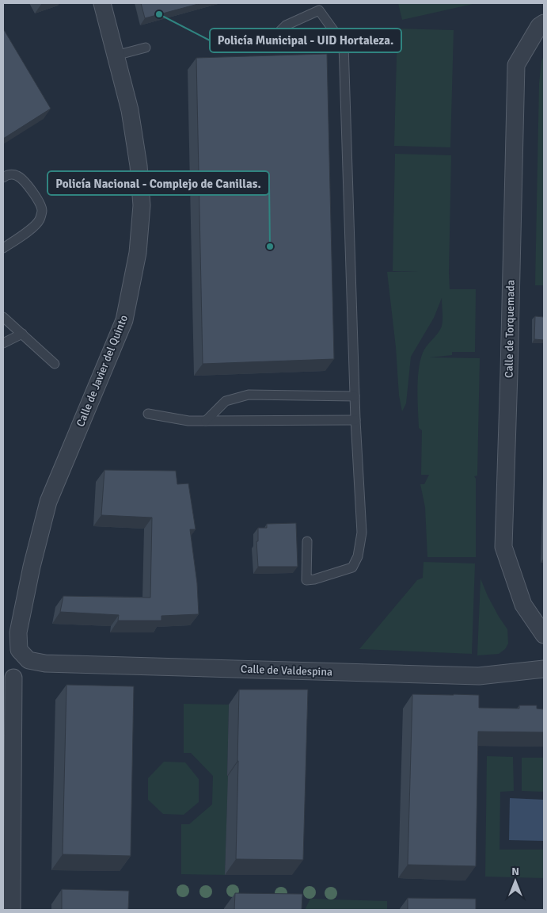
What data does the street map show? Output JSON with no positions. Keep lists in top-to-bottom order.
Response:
{
  "streets": {
    "street": ["Calle de Torquemada", "Calle de Javier del Quinto", "Calle de Valdespina"]
  },
  "crossings": [
    ["Calle de Javier del Quinto", "Calle de Valdespina"]
  ],
  "places": ["Policía Municipal - UID Hortaleza.", "Policía Nacional - Complejo de Canillas."],
  "north": "top"
}
